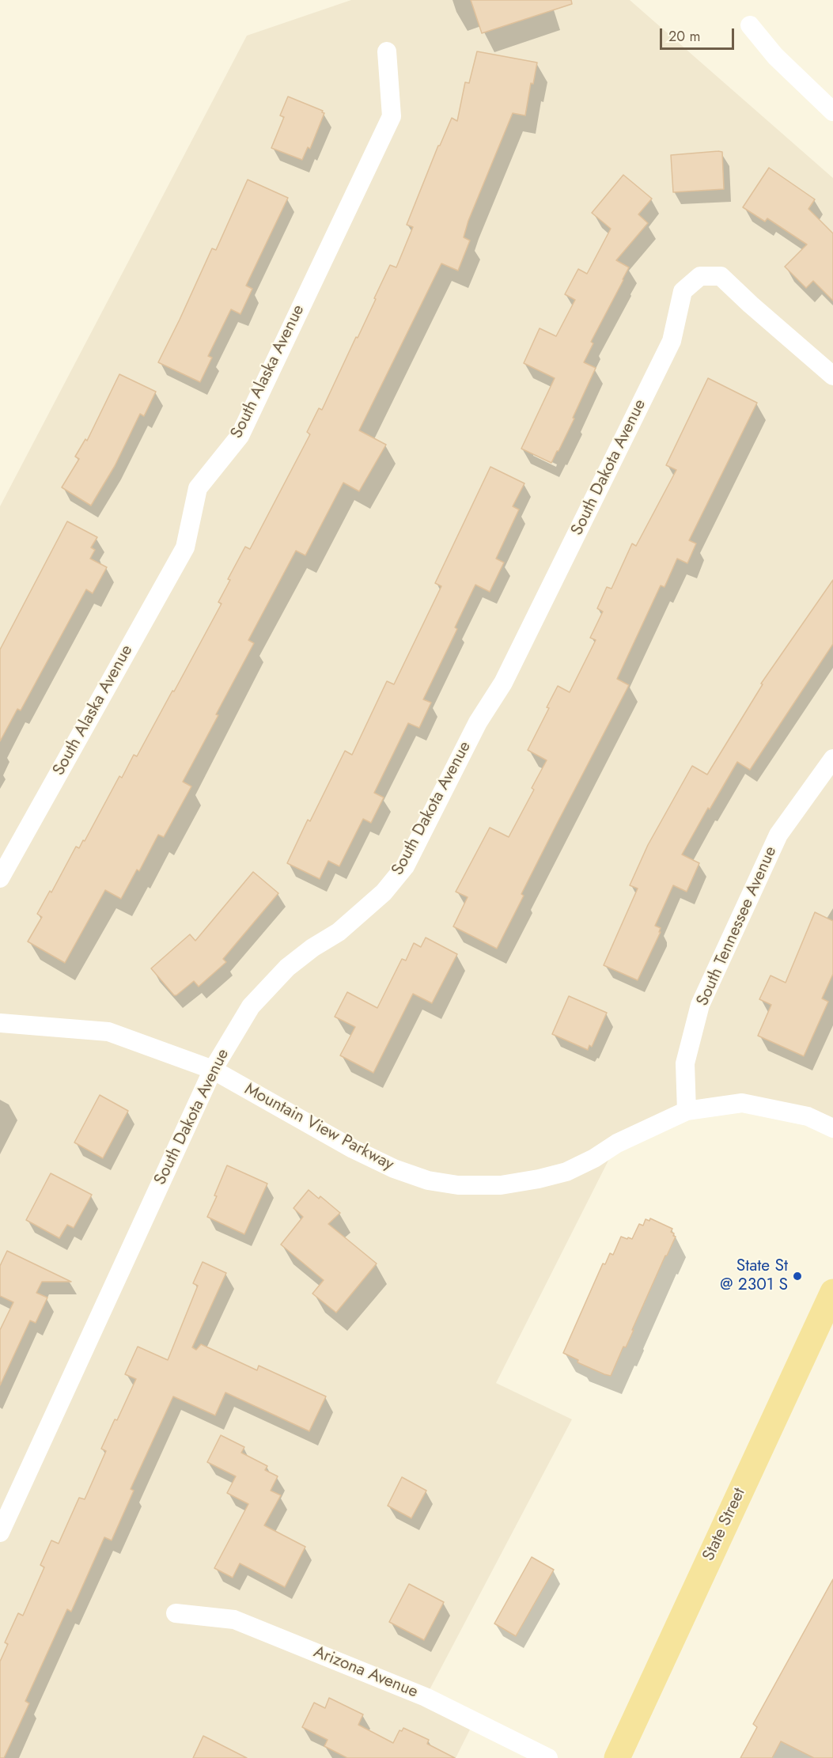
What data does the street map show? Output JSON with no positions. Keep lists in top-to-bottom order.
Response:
{
  "streets": {
    "main road": ["State Street"],
    "street": [
      "South Alaska Avenue",
      "South Dakota Avenue",
      "South Tennessee Avenue",
      "Mountain View Parkway",
      "Arizona Avenue"
    ]
  },
  "crossings": [
    ["South Dakota Avenue", "Mountain View Parkway"],
    ["South Tennessee Avenue", "Mountain View Parkway"]
  ],
  "places": ["State St @ 2301 S"],
  "scale_bar": "20 m"
}
